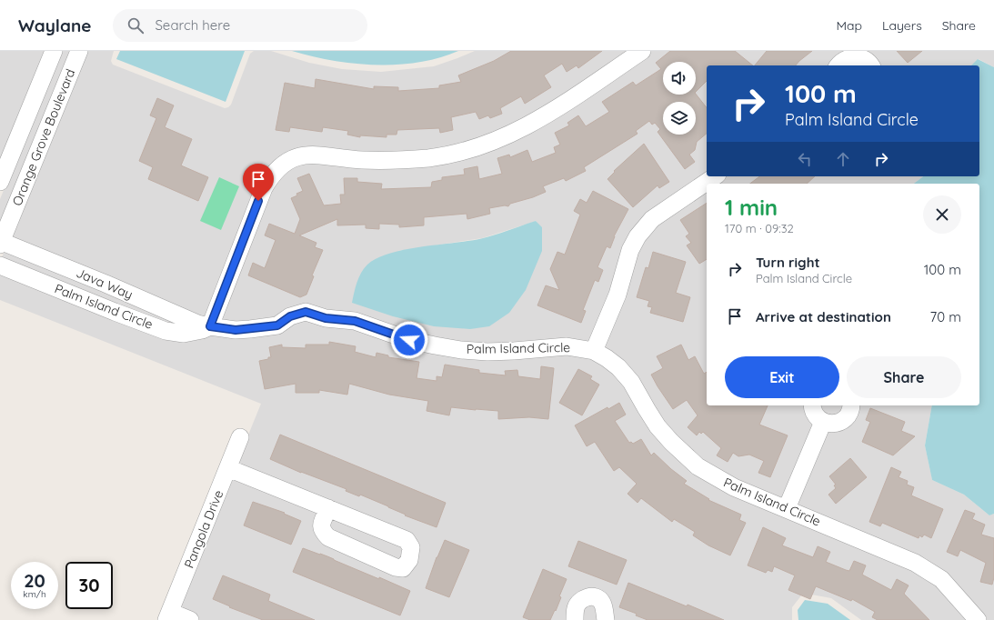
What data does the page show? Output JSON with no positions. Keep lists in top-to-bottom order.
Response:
{
  "streets": {
    "street": [
      "Orange Grove Boulevard",
      "Java Way",
      "Palm Island Circle",
      "Pangola Drive"
    ]
  },
  "crossings": [
    ["Orange Grove Boulevard", "Java Way"],
    ["Java Way", "Palm Island Circle"]
  ],
  "page": {
    "header": "Waylane",
    "search": "Search here",
    "nav": ["Map", "Layers", "Share"],
    "turn": ["100 m", "Palm Island Circle"],
    "heading": ["1 min", "170 m · 09:32"],
    "list": [
      {
        "name": "Turn right",
        "note": "Palm Island Circle",
        "value": "100 m"
      },
      {
        "name": "Arrive at destination",
        "value": "70 m"
      }
    ],
    "buttons": ["Exit", "Share"],
    "speed": "20 km/h",
    "limit": "30"
  }
}
